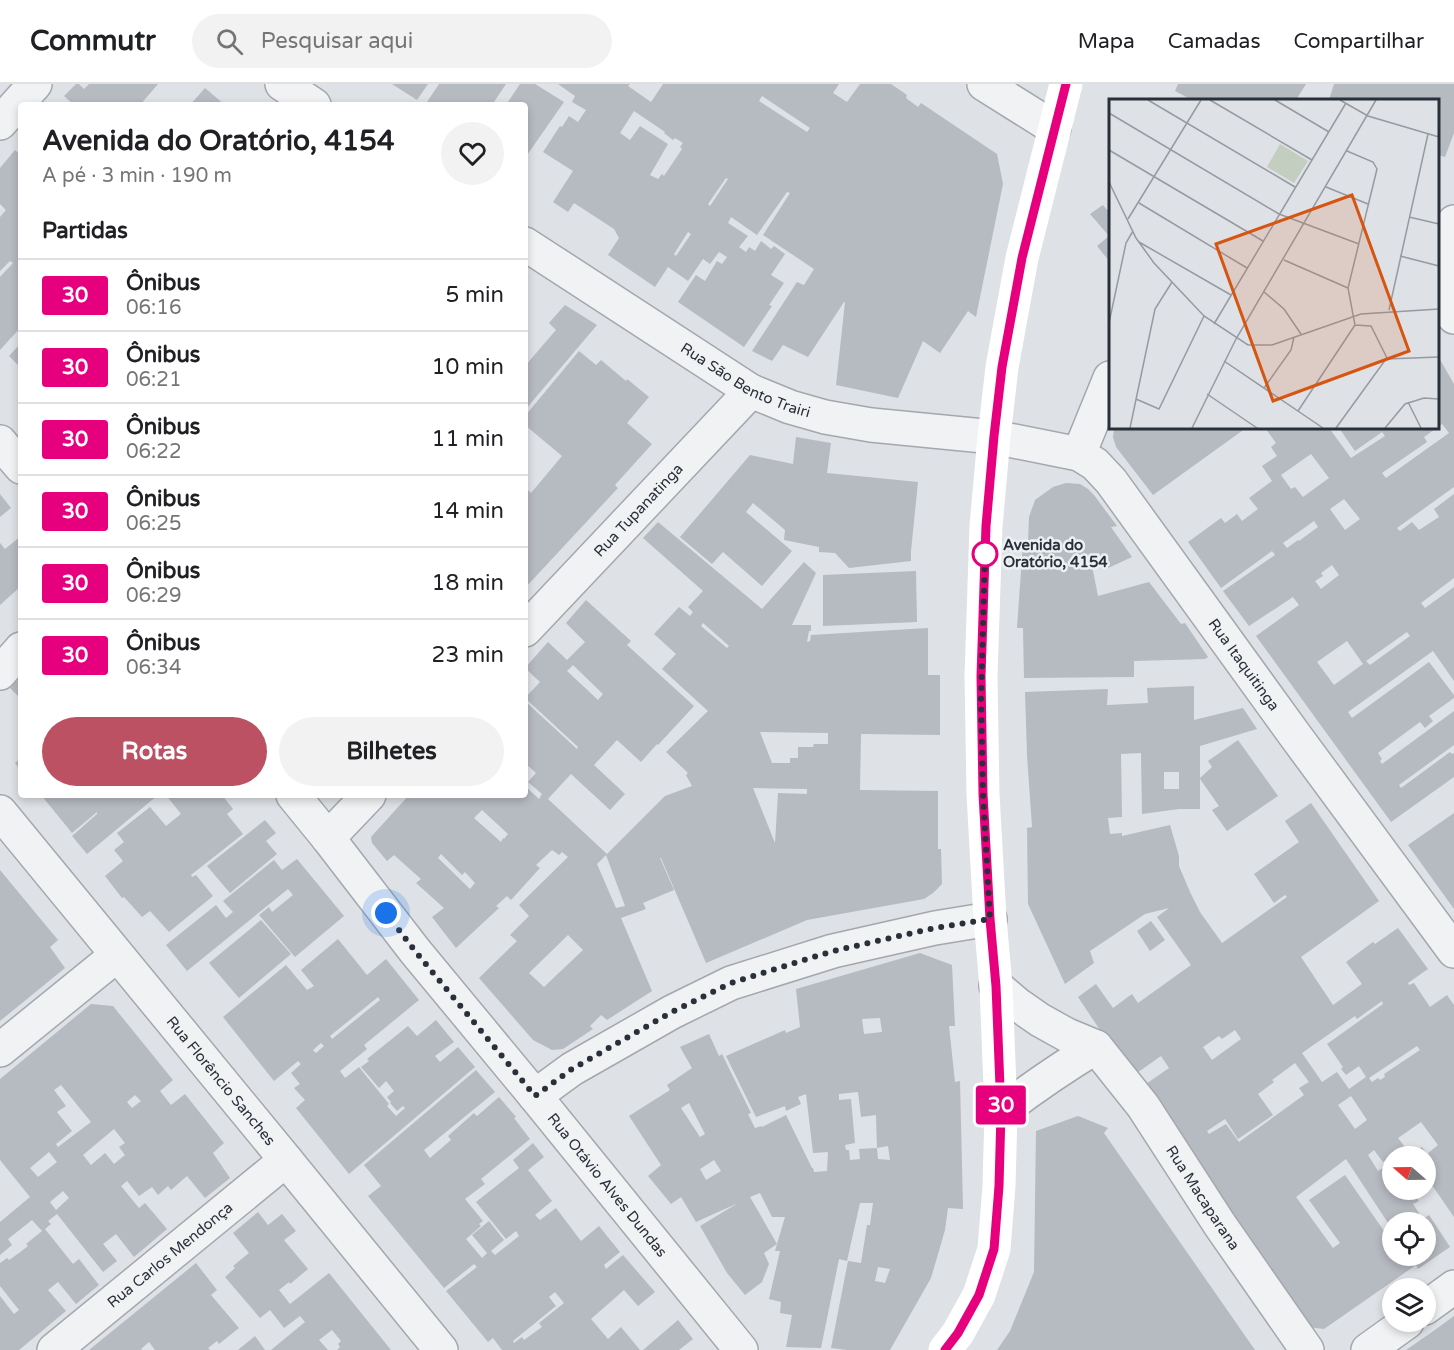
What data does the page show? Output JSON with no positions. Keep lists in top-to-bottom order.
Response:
{
  "streets": {
    "street": [
      "Rua São Bento Trairi",
      "Rua Tupanatinga",
      "Rua Itaquitinga",
      "Rua Florêncio Sanches",
      "Rua Otávio Alves Dundas",
      "Rua Macaparana",
      "Rua Carlos Mendonça"
    ]
  },
  "crossings": [
    ["Rua São Bento Trairi", "Rua Tupanatinga"],
    ["Rua São Bento Trairi", "Rua Itaquitinga"],
    ["Rua Florêncio Sanches", "Rua Carlos Mendonça"]
  ],
  "places": ["Avenida do Oratório, 4154"],
  "lines": ["bus line 30"],
  "north": "left",
  "page": {
    "header": "Commutr",
    "search": "Pesquisar aqui",
    "nav": ["Mapa", "Camadas", "Compartilhar"],
    "on_map": "30",
    "heading": [
      ["Avenida do Oratório, 4154", "A pé · 3 min · 190 m"],
      "Partidas"
    ],
    "list": [
      {
        "mark": "30",
        "name": "Ônibus",
        "note": "06:16",
        "value": "5 min"
      },
      {
        "mark": "30",
        "name": "Ônibus",
        "note": "06:21",
        "value": "10 min"
      },
      {
        "mark": "30",
        "name": "Ônibus",
        "note": "06:22",
        "value": "11 min"
      },
      {
        "mark": "30",
        "name": "Ônibus",
        "note": "06:25",
        "value": "14 min"
      },
      {
        "mark": "30",
        "name": "Ônibus",
        "note": "06:29",
        "value": "18 min"
      },
      {
        "mark": "30",
        "name": "Ônibus",
        "note": "06:34",
        "value": "23 min"
      }
    ],
    "buttons": ["Rotas", "Bilhetes"]
  }
}
